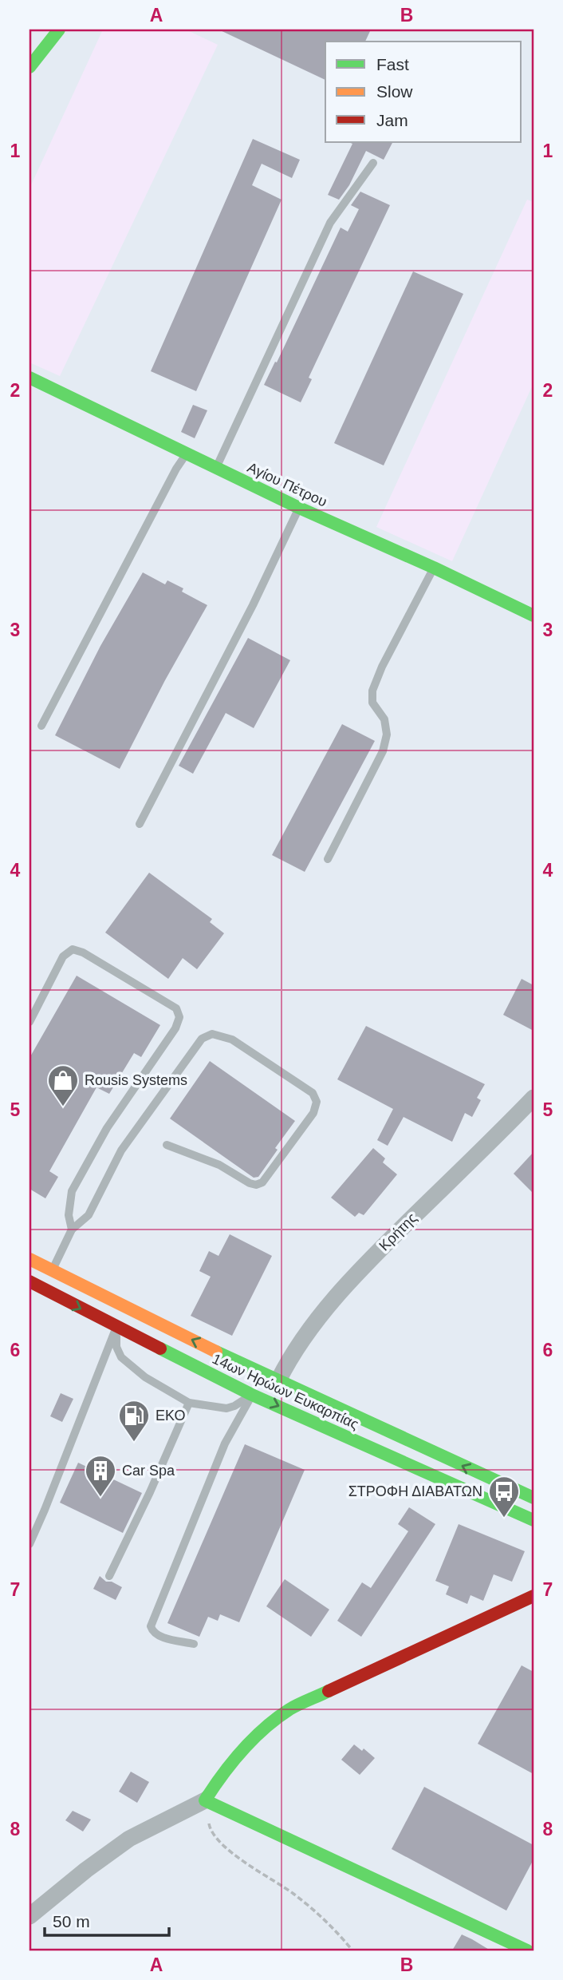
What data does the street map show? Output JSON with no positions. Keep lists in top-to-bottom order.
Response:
{
  "streets": {
    "street": ["Αγίου Πέτρου", "Κρήτης", "14ων Ηρώων Ευκαρπίας"]
  },
  "crossings": [
    ["Κρήτης", "14ων Ηρώων Ευκαρπίας"]
  ],
  "places": {
    "shop": ["Rousis Systems"],
    "fuel station": ["ΕΚΟ"],
    "building": ["Car Spa"],
    "bus stop": ["ΣΤΡΟΦΗ ΔΙΑΒΑΤΩΝ"]
  },
  "legend": ["Fast", "Slow", "Jam"],
  "scale_bar": "50 m",
  "grid": {
    "columns": ["A", "B"],
    "rows": [
      "1",
      "2",
      "3",
      "4",
      "5",
      "6",
      "7",
      "8"
    ]
  }
}
